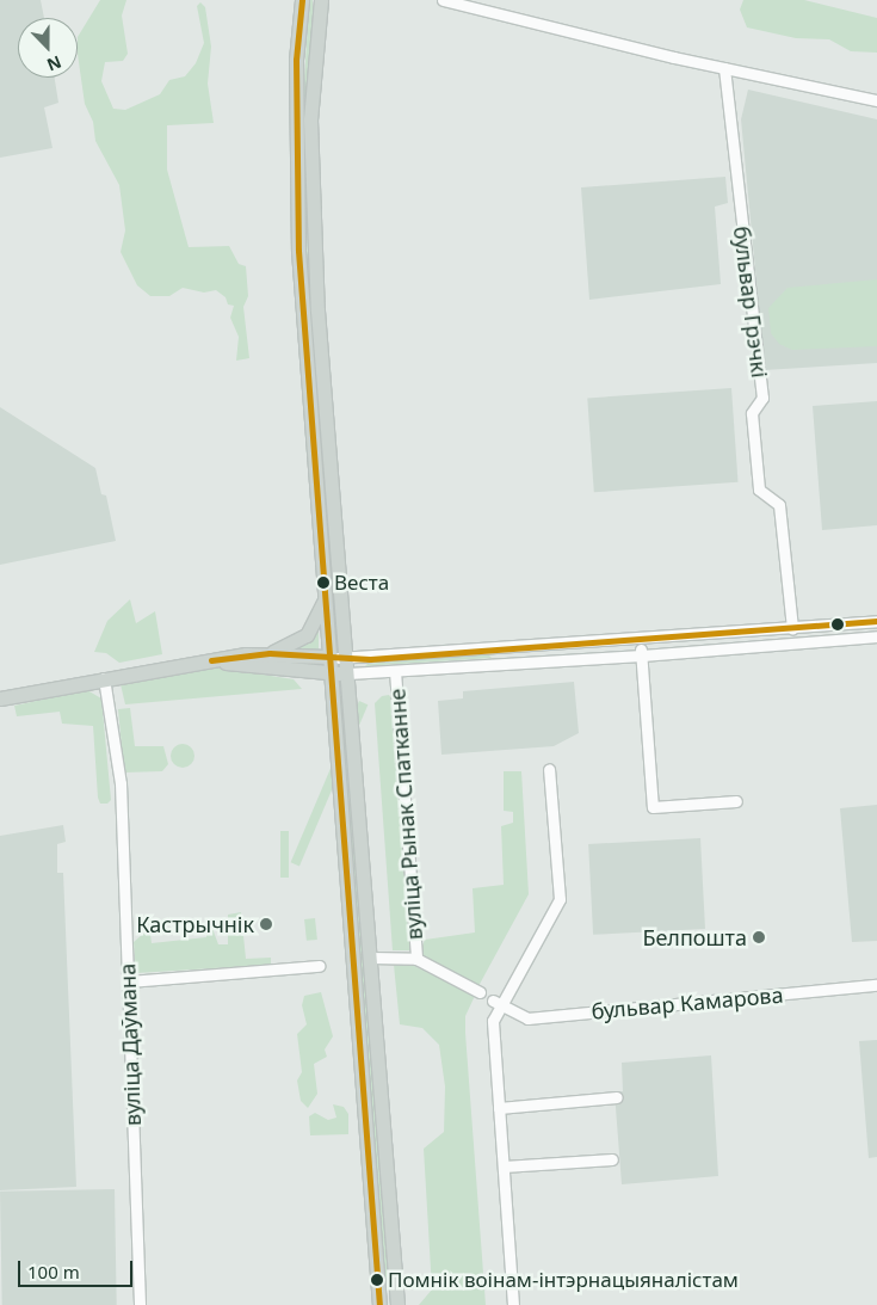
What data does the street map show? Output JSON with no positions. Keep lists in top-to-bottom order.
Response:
{
  "streets": {
    "street": [
      "бульвар Грэчкі",
      "вуліца Рынак Спатканне",
      "бульвар Камарова",
      "вуліца Даўмана"
    ]
  },
  "places": [
    "Веста",
    "Кастрычнік",
    "Белпошта",
    "Помнік воінам-інтэрнацыяналістам"
  ],
  "scale_bar": "100 m",
  "north": "bottom"
}
